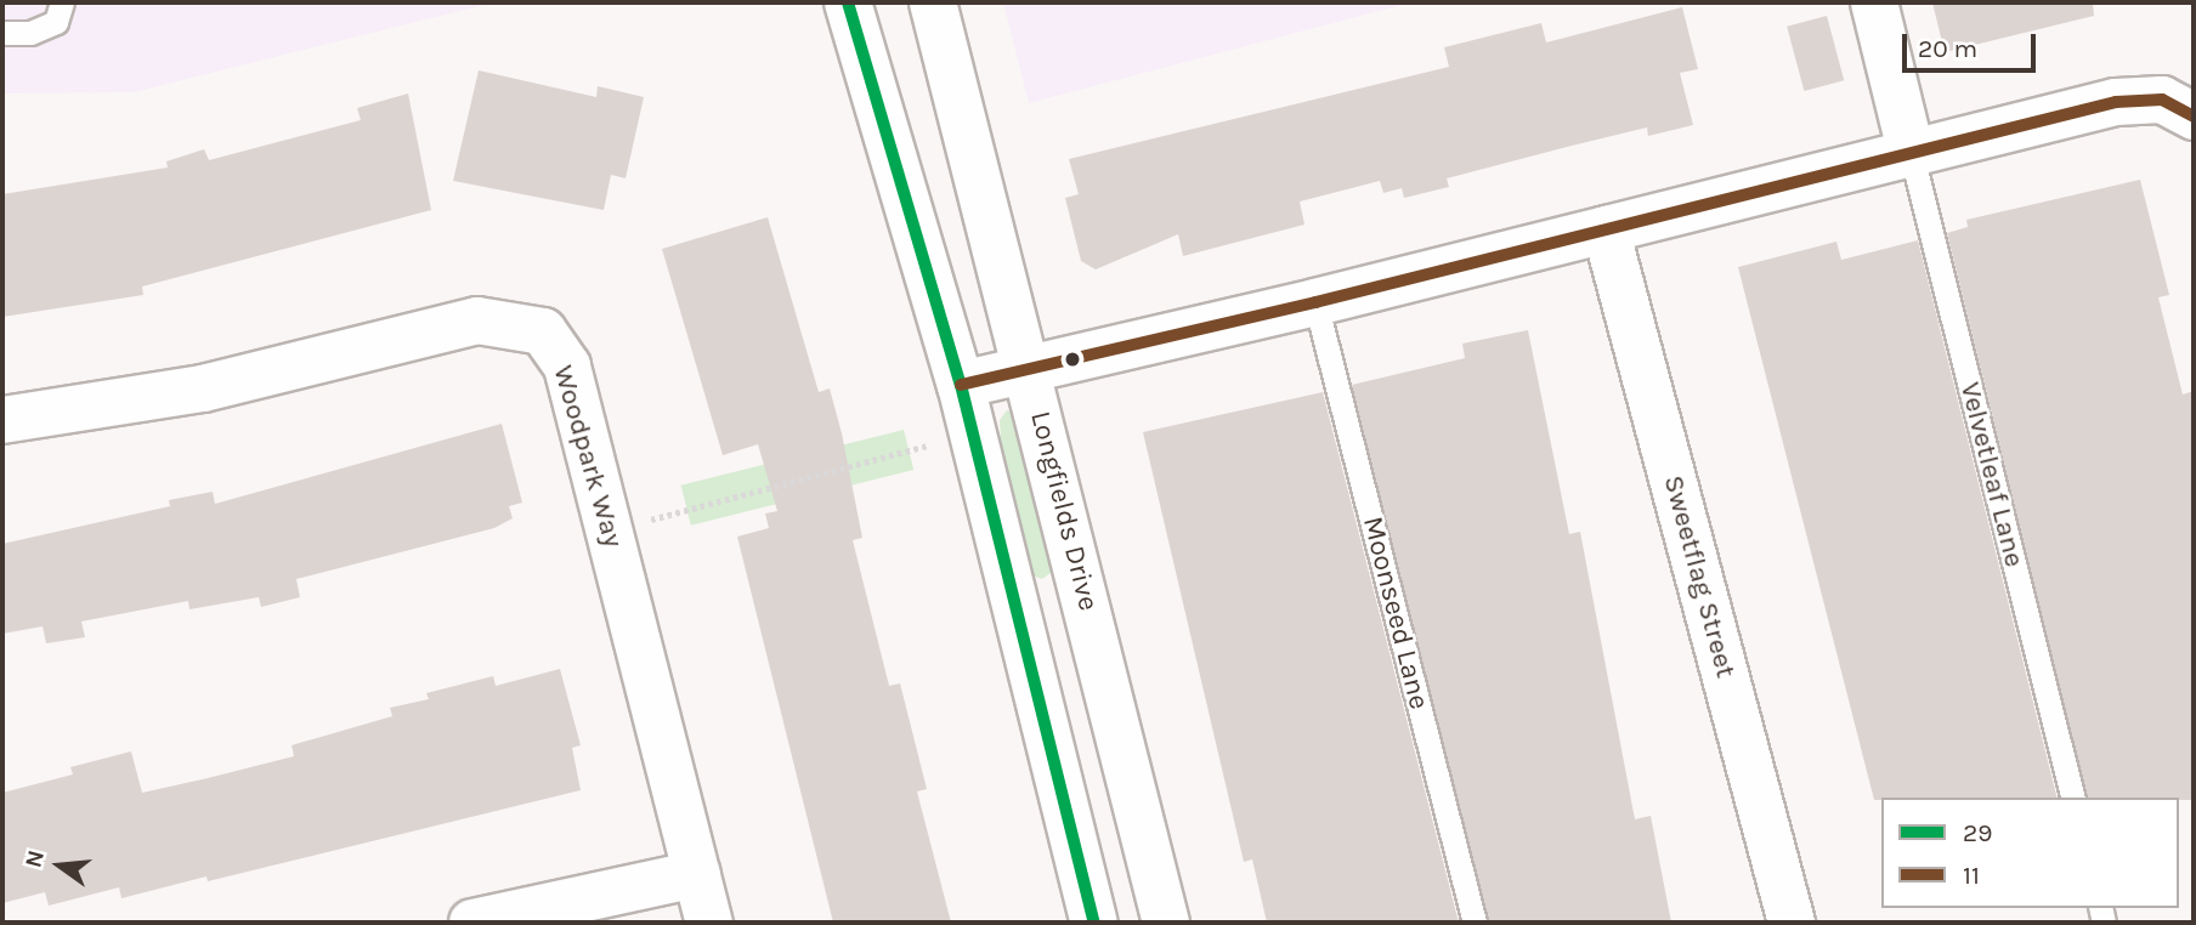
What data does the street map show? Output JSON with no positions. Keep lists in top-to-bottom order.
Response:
{
  "streets": {
    "street": ["Woodpark Way", "Longfields Drive", "Sweetflag Street"],
    "lane": ["Velvetleaf Lane", "Moonseed Lane"]
  },
  "lines": ["transit line 29", "transit line 11"],
  "legend": ["29", "11"],
  "scale_bar": "20 m",
  "north": "left"
}
